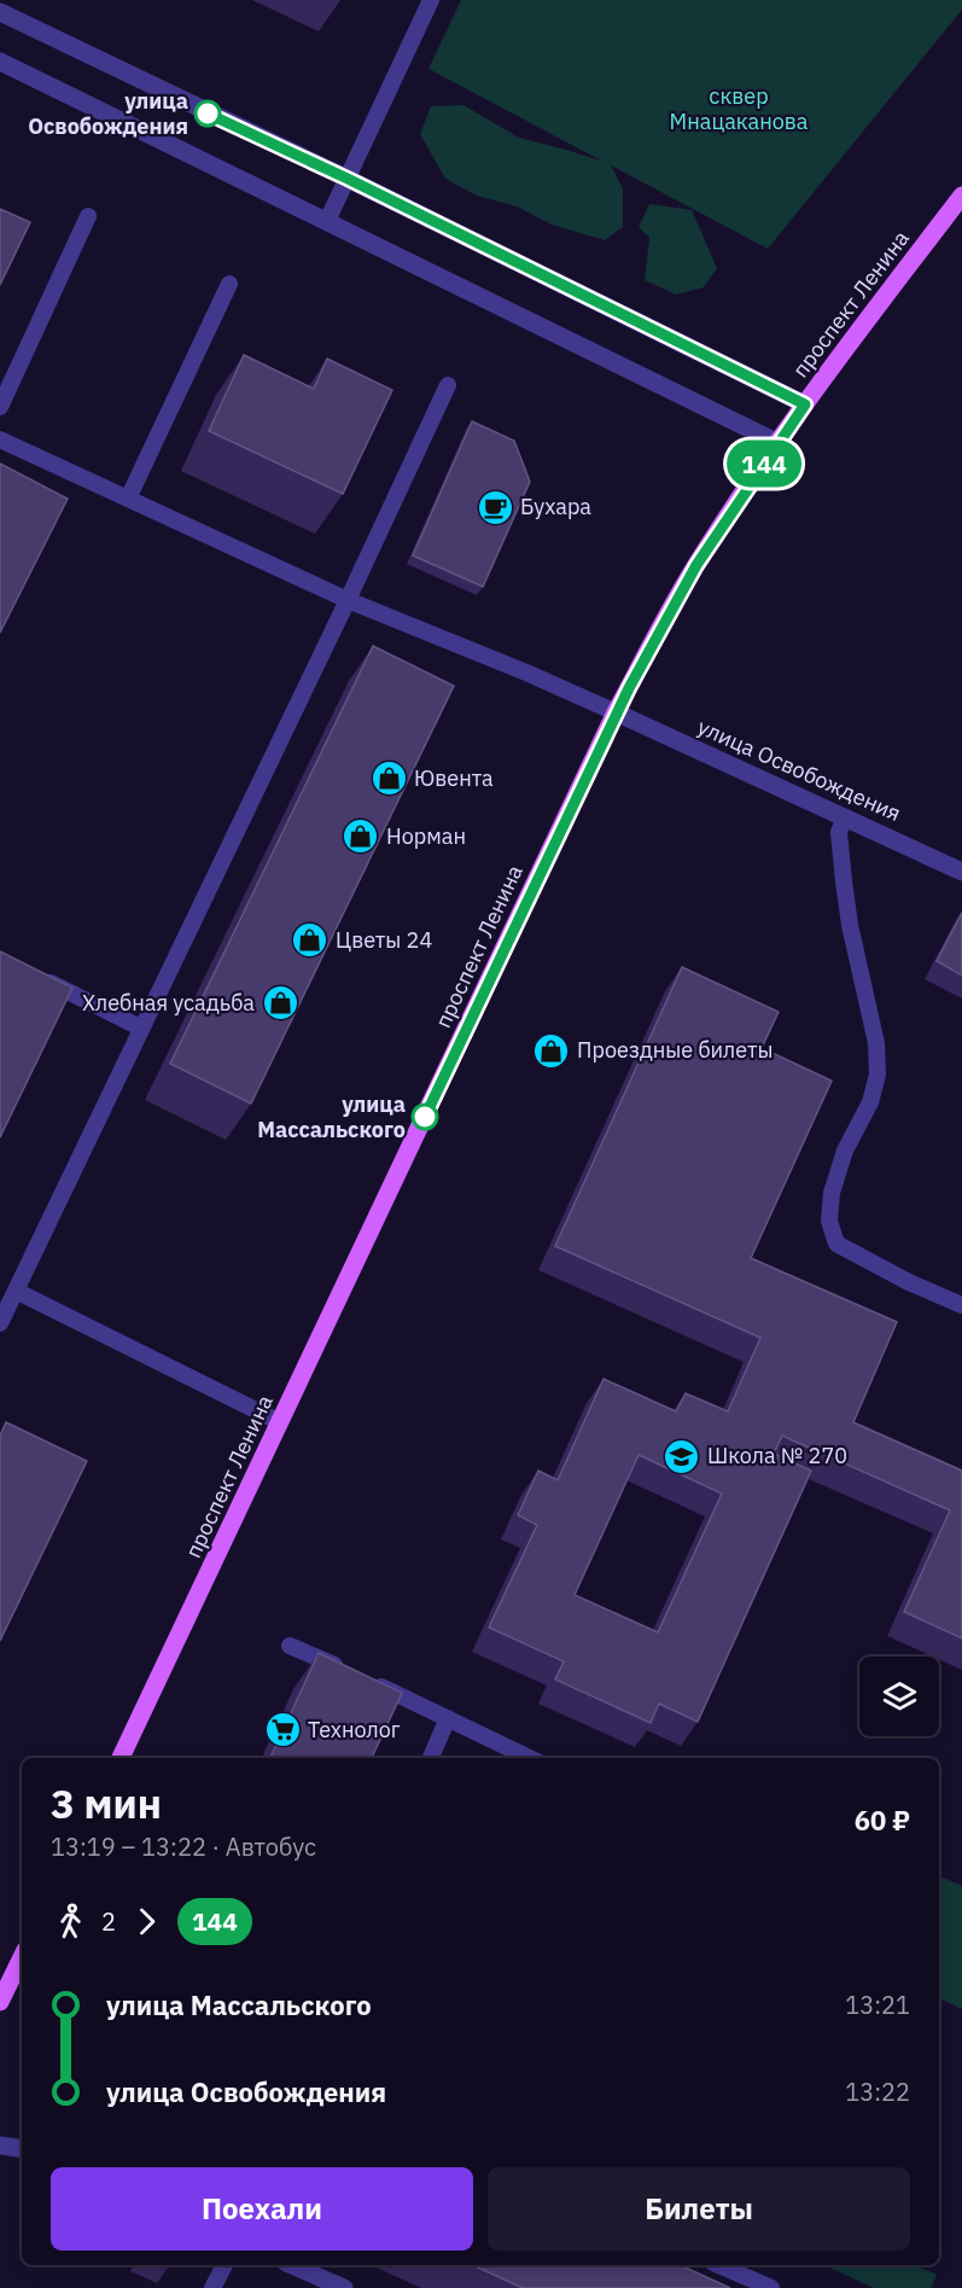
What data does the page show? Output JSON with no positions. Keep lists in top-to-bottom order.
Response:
{
  "streets": {
    "main road": ["проспект Ленина"],
    "street": ["улица Освобождения"]
  },
  "crossings": [
    ["проспект Ленина", "улица Освобождения"]
  ],
  "parks": ["сквер Мнацаканова"],
  "places": {
    "other": ["улица Освобождения", "улица Массальского"],
    "cafe": ["Бухара"],
    "shop": [
      "Ювента",
      "Норман",
      "Цветы 24",
      "Хлебная усадьба",
      "Проездные билеты"
    ],
    "school or university": ["Школа № 270"],
    "supermarket": ["Технолог"]
  },
  "lines": ["bus line 144"],
  "page": {
    "on_map": "144",
    "heading": ["3 мин", "13:19 – 13:22 · Автобус", "60 ₽"],
    "legs": ["2", "144"],
    "list": [
      {
        "name": "улица Массальского",
        "value": "13:21"
      },
      {
        "name": "улица Освобождения",
        "value": "13:22"
      }
    ],
    "buttons": ["Поехали", "Билеты"]
  }
}
